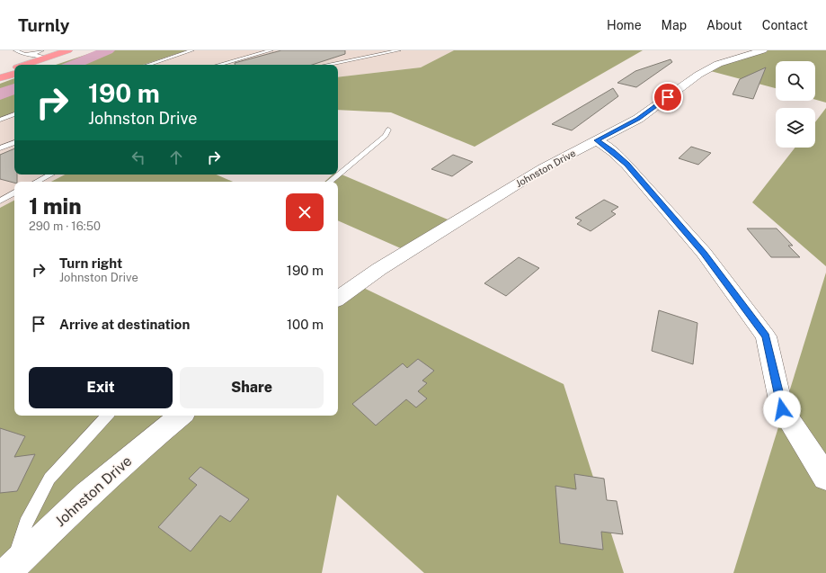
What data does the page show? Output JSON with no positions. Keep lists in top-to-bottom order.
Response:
{
  "streets": {
    "street": ["Johnston Drive"]
  },
  "page": {
    "header": "Turnly",
    "nav": [
      "Home",
      "Map",
      "About",
      "Contact"
    ],
    "turn": ["190 m", "Johnston Drive"],
    "heading": ["1 min", "290 m · 16:50"],
    "list": [
      {
        "name": "Turn right",
        "note": "Johnston Drive",
        "value": "190 m"
      },
      {
        "name": "Arrive at destination",
        "value": "100 m"
      }
    ],
    "buttons": ["Exit", "Share"]
  }
}
